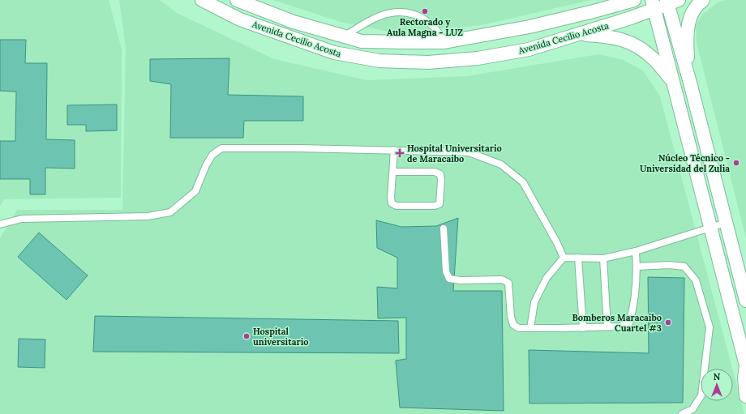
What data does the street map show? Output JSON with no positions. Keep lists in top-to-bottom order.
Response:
{
  "streets": {
    "street": ["Avenida Cecilio Acosta"]
  },
  "places": {
    "other": [
      "Rectorado y Aula Magna - LUZ",
      "Núcleo Técnico - Universidad del Zulia",
      "Bomberos Maracaibo Cuartel #3",
      "Hospital universitario"
    ],
    "health": ["Hospital Universitario de Maracaibo"]
  },
  "north": "top"
}
